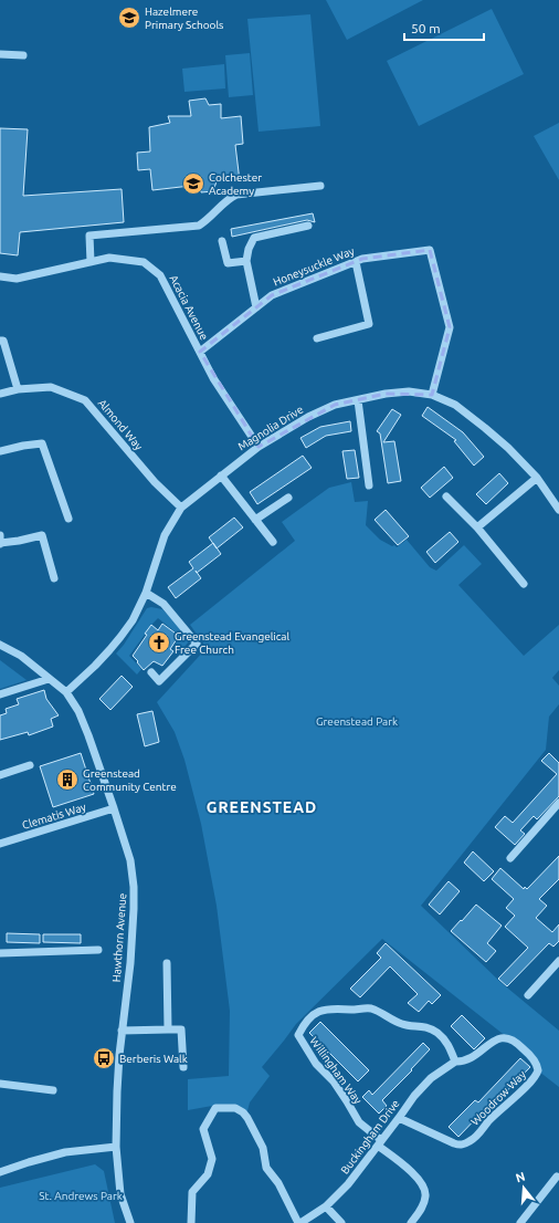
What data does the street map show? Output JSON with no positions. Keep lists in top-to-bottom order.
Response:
{
  "streets": {
    "street": [
      "Honeysuckle Way",
      "Acacia Avenue",
      "Almond Way",
      "Magnolia Drive",
      "Clematis Way",
      "Hawthorn Avenue",
      "Willingham Way",
      "Woodrow Way",
      "Buckingham Drive"
    ]
  },
  "crossings": [
    ["Honeysuckle Way", "Acacia Avenue"],
    ["Honeysuckle Way", "Magnolia Drive"],
    ["Acacia Avenue", "Magnolia Drive"],
    ["Almond Way", "Magnolia Drive"],
    ["Magnolia Drive", "Hawthorn Avenue"],
    ["Clematis Way", "Hawthorn Avenue"],
    ["Willingham Way", "Woodrow Way"],
    ["Willingham Way", "Buckingham Drive"],
    ["Woodrow Way", "Buckingham Drive"]
  ],
  "districts": ["GREENSTEAD"],
  "parks": ["Greenstead Park", "St. Andrews Park"],
  "places": {
    "school or university": ["Hazelmere Primary Schools", "Colchester Academy"],
    "church": ["Greenstead Evangelical Free Church"],
    "building": ["Greenstead Community Centre"],
    "bus stop": ["Berberis Walk"]
  },
  "scale_bar": "50 m",
  "north": "top"
}
